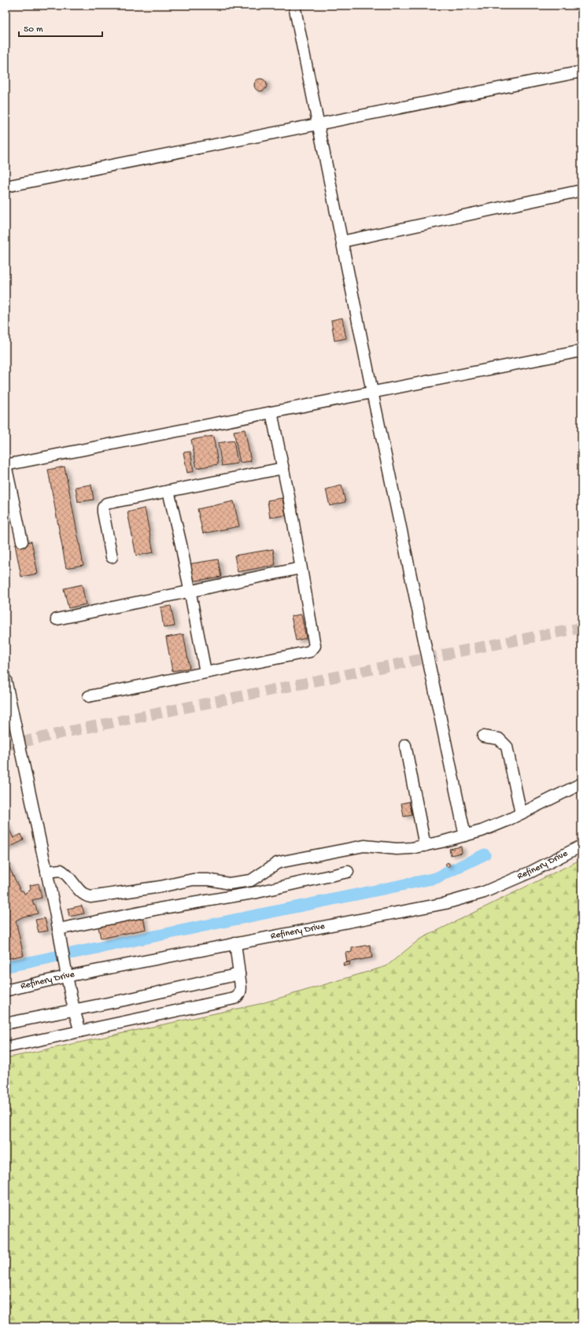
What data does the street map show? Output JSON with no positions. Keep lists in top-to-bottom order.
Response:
{
  "streets": {
    "street": ["Refinery Drive"]
  },
  "scale_bar": "50 m"
}
